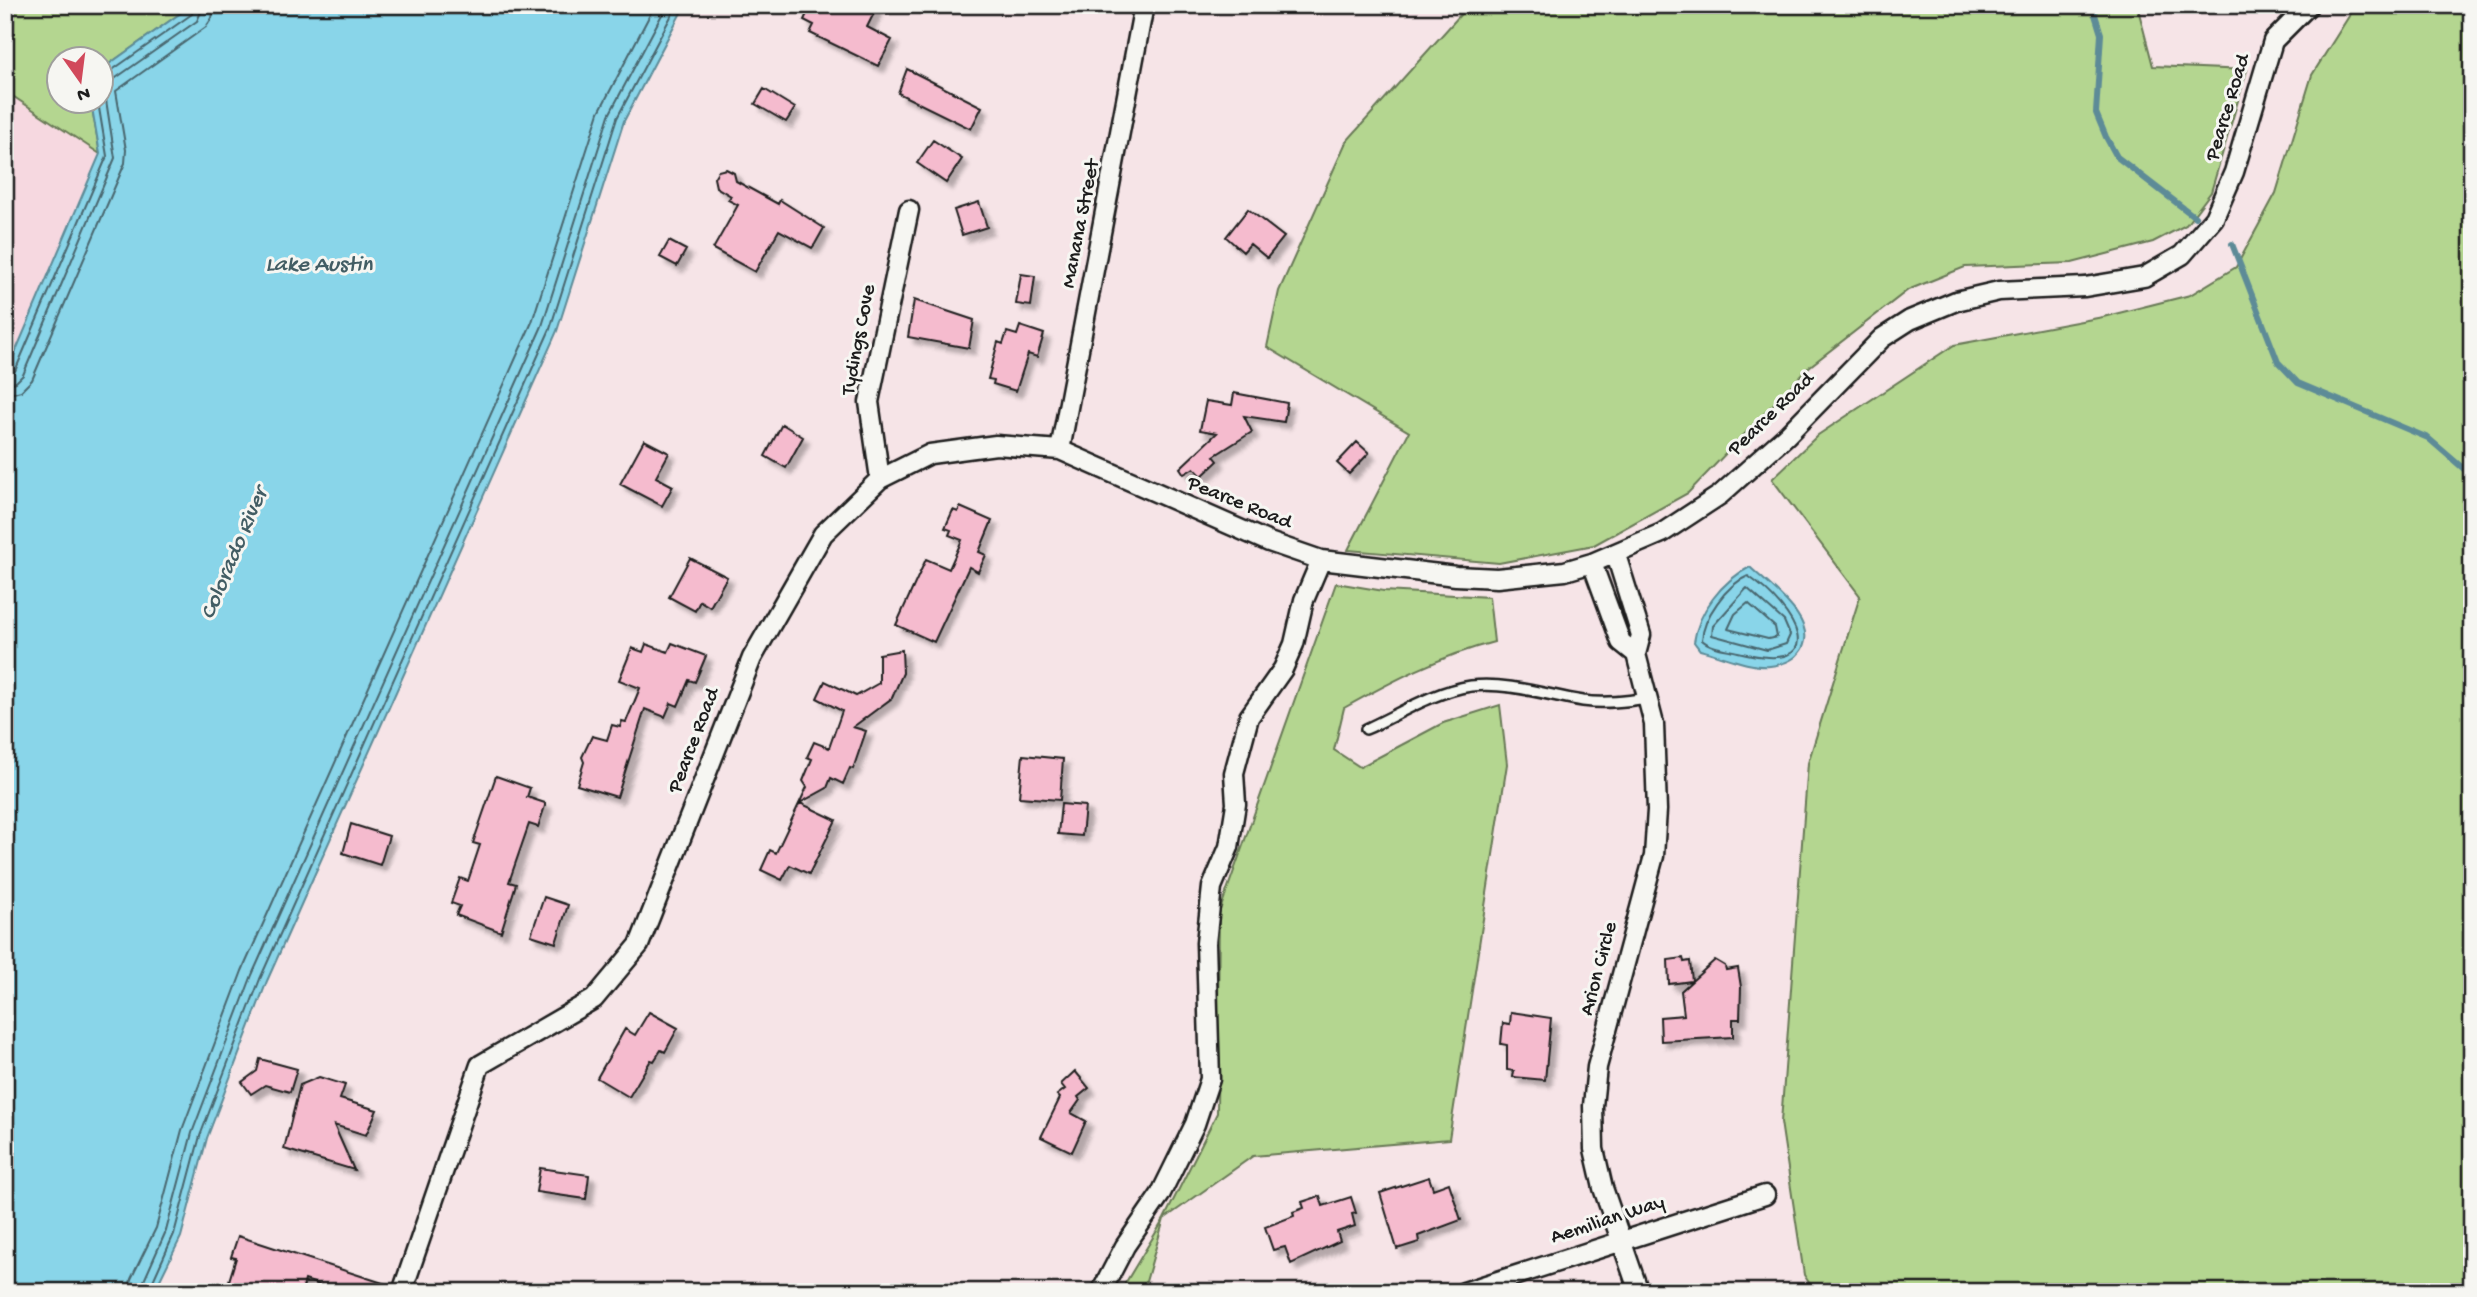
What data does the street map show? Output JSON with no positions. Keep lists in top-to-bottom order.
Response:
{
  "streets": {
    "street": [
      "Pearce Road",
      "Manana Street",
      "Tydings Cove",
      "Arion Circle",
      "Aemilian Way"
    ]
  },
  "crossings": [
    ["Pearce Road", "Manana Street"],
    ["Pearce Road", "Tydings Cove"],
    ["Pearce Road", "Arion Circle"],
    ["Arion Circle", "Aemilian Way"]
  ],
  "water": ["Lake Austin", "Colorado River"],
  "north": "bottom"
}
